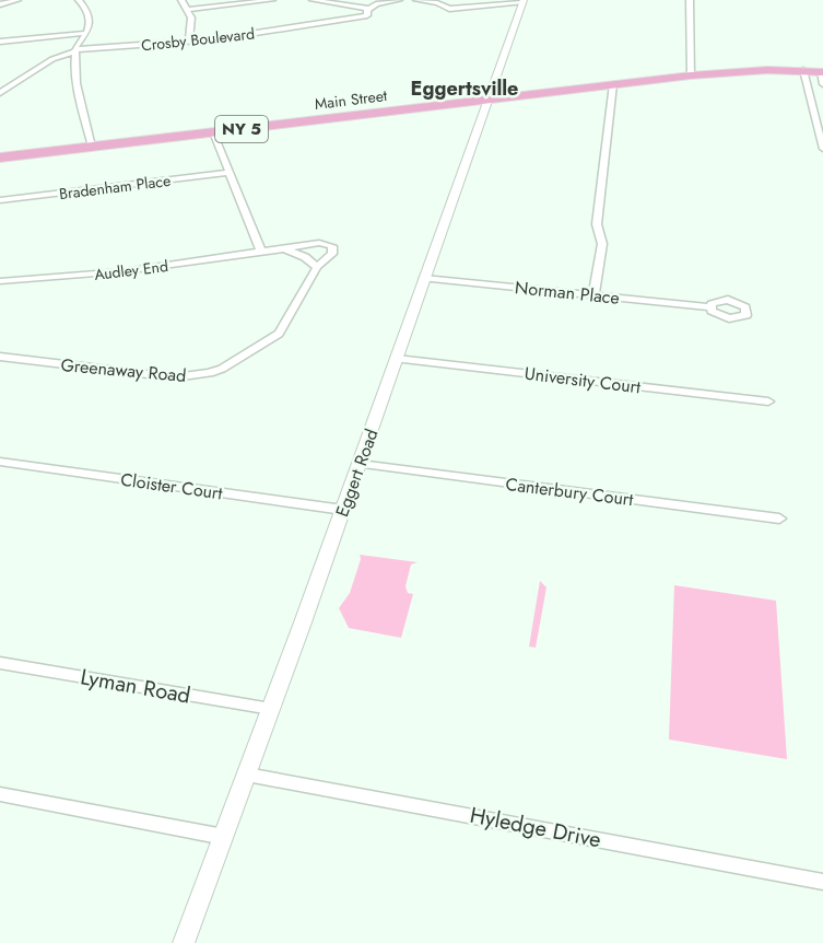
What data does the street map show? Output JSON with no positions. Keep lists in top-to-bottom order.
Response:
{
  "streets": {
    "main road": ["Main Street", "NY 5"],
    "street": [
      "Crosby Boulevard",
      "Bradenham Place",
      "Audley End",
      "Norman Place",
      "Greenaway Road",
      "University Court",
      "Eggert Road",
      "Cloister Court",
      "Canterbury Court",
      "Lyman Road",
      "Hyledge Drive"
    ]
  },
  "crossings": [
    ["Main Street", "Eggert Road"],
    ["Audley End", "Greenaway Road"],
    ["Norman Place", "Eggert Road"],
    ["University Court", "Eggert Road"],
    ["Eggert Road", "Cloister Court"],
    ["Eggert Road", "Canterbury Court"],
    ["Eggert Road", "Lyman Road"],
    ["Eggert Road", "Hyledge Drive"]
  ],
  "districts": ["Eggertsville"]
}
